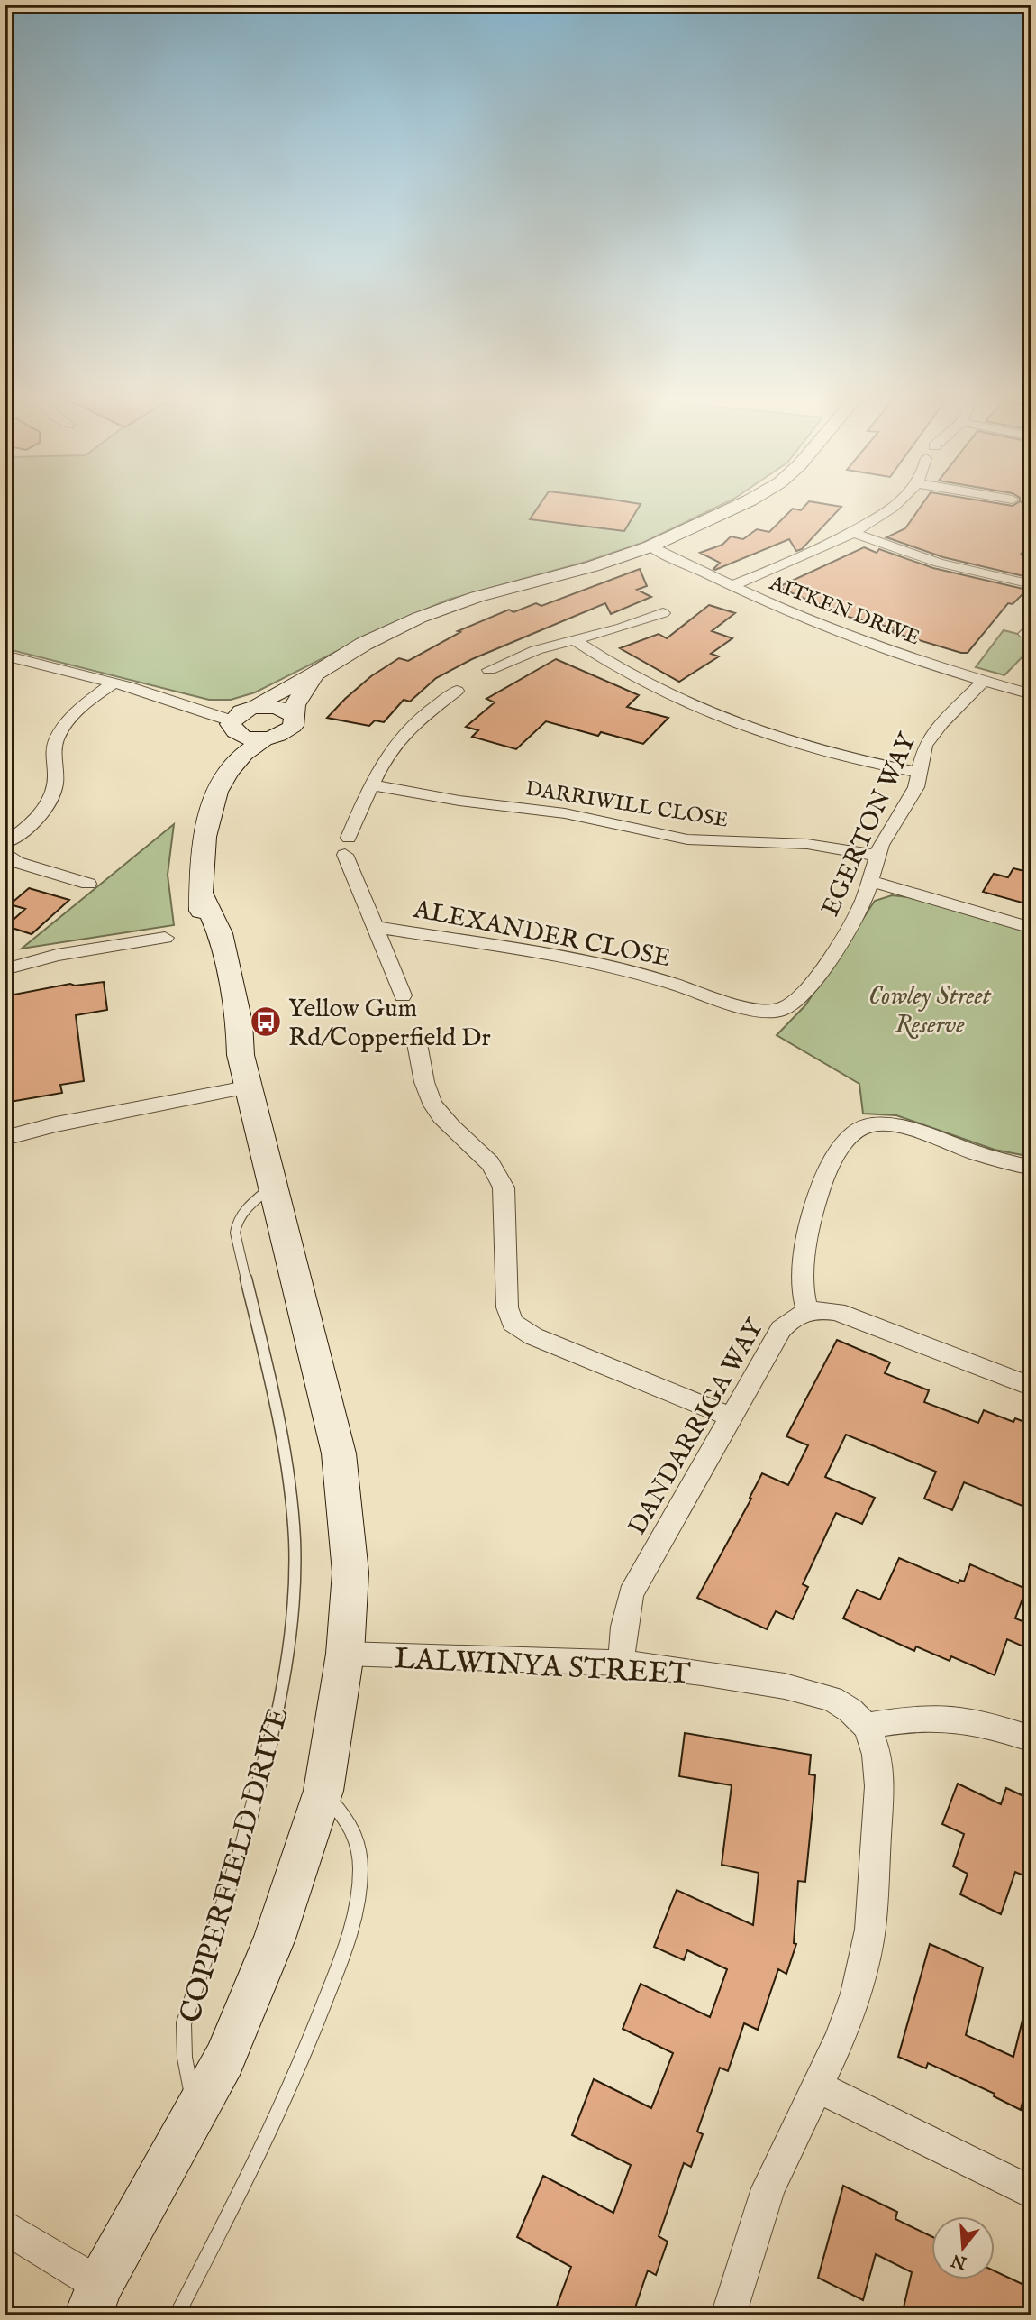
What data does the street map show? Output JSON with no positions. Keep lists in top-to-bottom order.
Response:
{
  "streets": {
    "street": [
      "AITKEN DRIVE",
      "DARRIWILL CLOSE",
      "EGERTON WAY",
      "ALEXANDER CLOSE",
      "DANDARRIGA WAY",
      "LALWINYA STREET",
      "COPPERFIELD DRIVE"
    ]
  },
  "crossings": [
    ["AITKEN DRIVE", "EGERTON WAY"],
    ["DARRIWILL CLOSE", "EGERTON WAY"],
    ["DARRIWILL CLOSE", "ALEXANDER CLOSE"],
    ["EGERTON WAY", "ALEXANDER CLOSE"],
    ["DANDARRIGA WAY", "LALWINYA STREET"],
    ["LALWINYA STREET", "COPPERFIELD DRIVE"]
  ],
  "parks": ["Cowley Street Reserve"],
  "places": {
    "bus stop": ["Yellow Gum Rd/Copperfield Dr"]
  },
  "north": "bottom"
}
